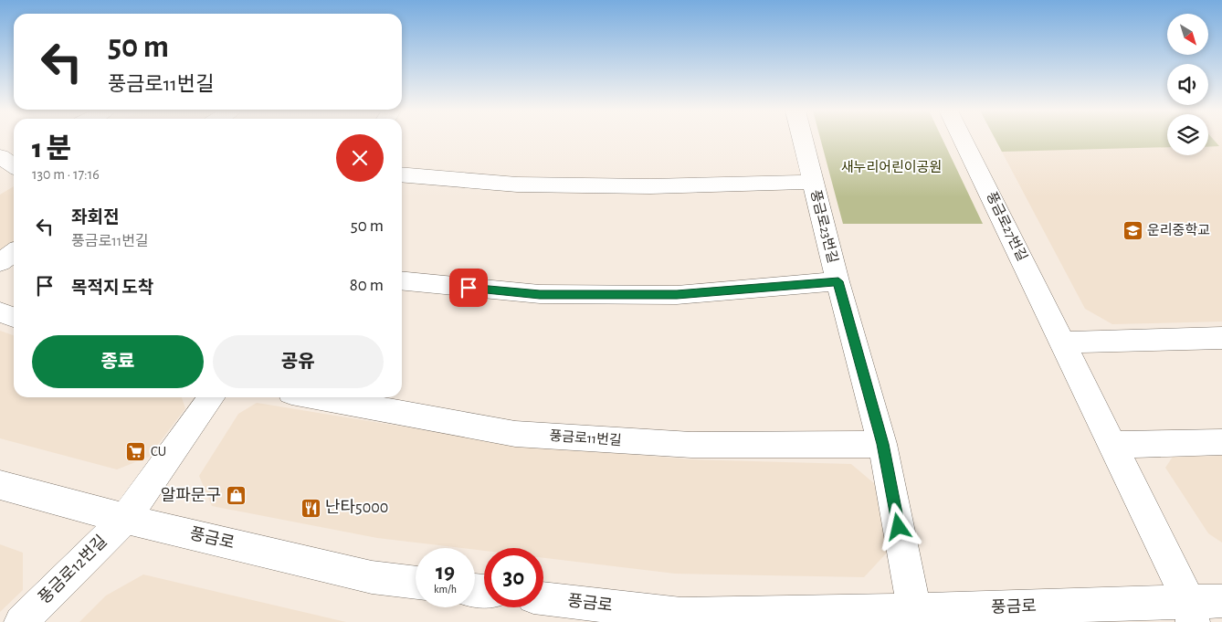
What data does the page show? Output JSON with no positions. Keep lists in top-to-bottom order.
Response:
{
  "streets": {
    "street": [
      "풍금로23번길",
      "풍금로27번길",
      "풍금로11번길",
      "풍금로",
      "풍금로12번길"
    ]
  },
  "crossings": [
    ["풍금로23번길", "풍금로11번길"],
    ["풍금로23번길", "풍금로"],
    ["풍금로27번길", "풍금로"],
    ["풍금로", "풍금로12번길"]
  ],
  "parks": ["새누리어린이공원"],
  "places": {
    "school or university": ["운리중학교"],
    "supermarket": ["CU"],
    "shop": ["알파문구"],
    "restaurant": ["난타5000"]
  },
  "north": "bottom right",
  "page": {
    "turn": ["50 m", "풍금로11번길"],
    "heading": ["1 분", "130 m · 17:16"],
    "list": [
      {
        "name": "좌회전",
        "note": "풍금로11번길",
        "value": "50 m"
      },
      {
        "name": "목적지 도착",
        "value": "80 m"
      }
    ],
    "buttons": ["종료", "공유"],
    "speed": "19 km/h",
    "limit": "30"
  }
}
